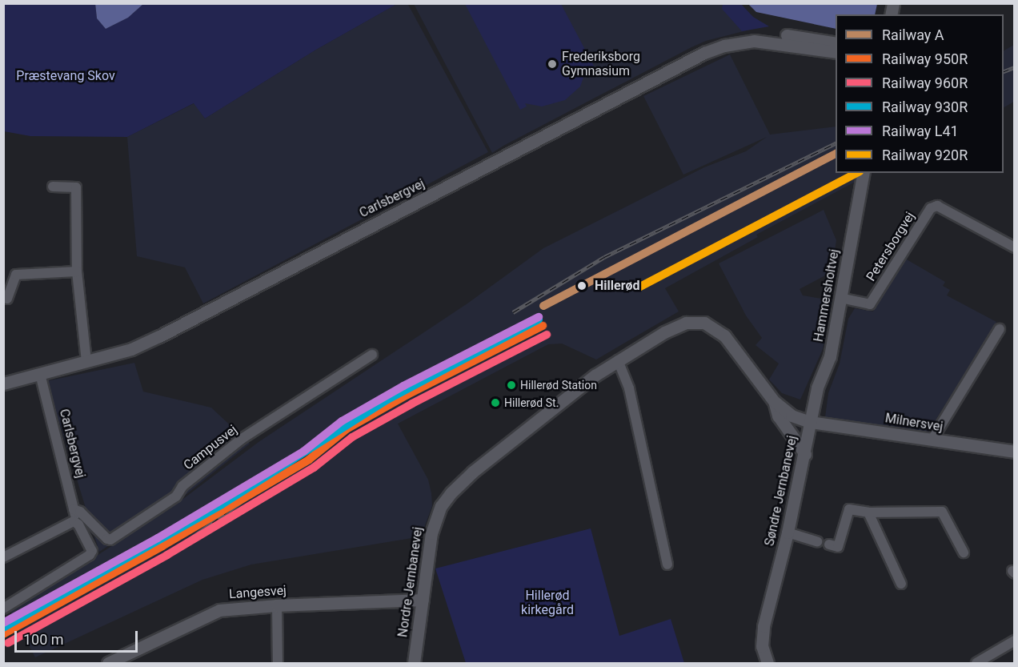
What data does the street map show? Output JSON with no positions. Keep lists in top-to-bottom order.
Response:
{
  "streets": {
    "street": [
      "Carlsbergvej",
      "Petersborgvej",
      "Hammersholtvej",
      "Milnersvej",
      "Campusvej",
      "Søndre Jernbanevej",
      "Nordre Jernbanevej",
      "Langesvej"
    ]
  },
  "crossings": [
    ["Carlsbergvej", "Campusvej"],
    ["Petersborgvej", "Hammersholtvej"],
    ["Hammersholtvej", "Milnersvej"],
    ["Hammersholtvej", "Søndre Jernbanevej"],
    ["Milnersvej", "Søndre Jernbanevej"],
    ["Søndre Jernbanevej", "Nordre Jernbanevej"],
    ["Nordre Jernbanevej", "Langesvej"]
  ],
  "parks": ["Præstevang Skov", "Hillerød kirkegård"],
  "places": [
    "Frederiksborg Gymnasium",
    "Hillerød",
    "Hillerød Station",
    "Hillerød St."
  ],
  "lines": [
    "rail line A",
    "rail line 920R",
    "rail line L41",
    "rail line 930R",
    "rail line 950R",
    "rail line 960R"
  ],
  "legend": [
    "Railway A",
    "Railway 950R",
    "Railway 960R",
    "Railway 930R",
    "Railway L41",
    "Railway 920R"
  ],
  "scale_bar": "100 m"
}
